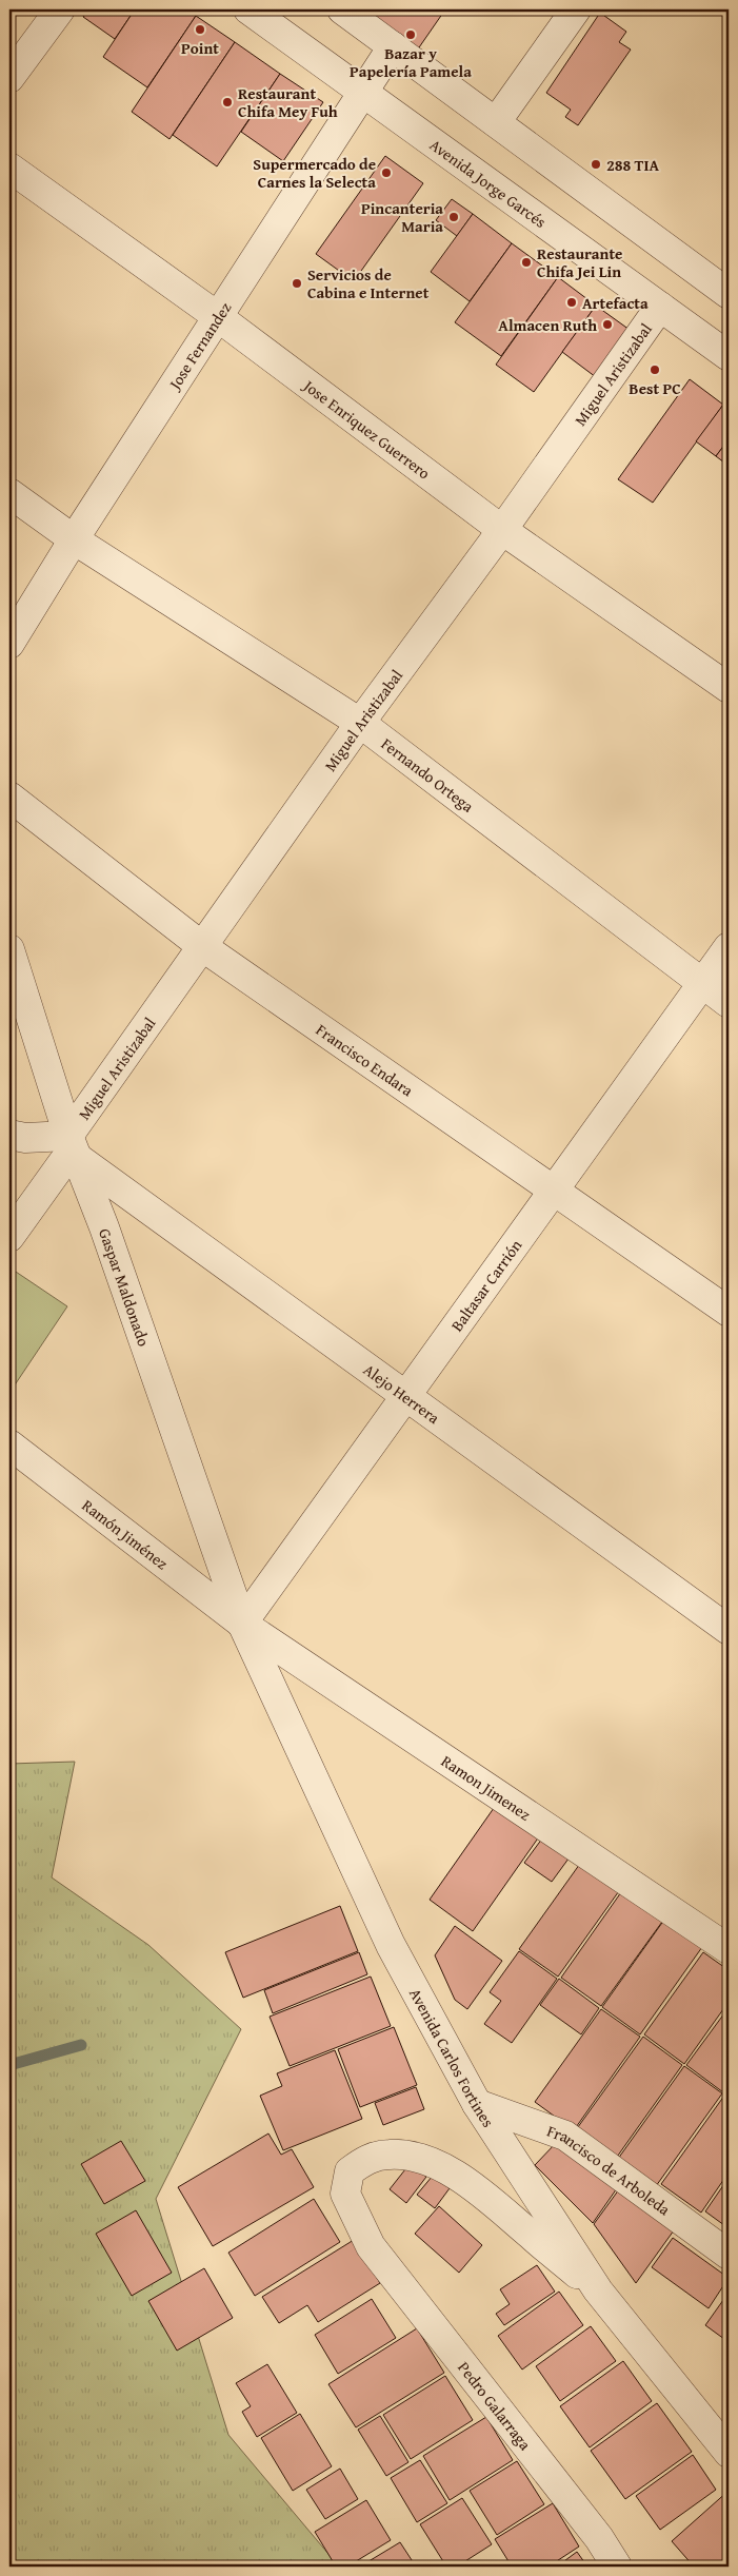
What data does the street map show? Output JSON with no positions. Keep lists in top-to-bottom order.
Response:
{
  "streets": {
    "street": [
      "Avenida Jorge Garcés",
      "Jose Fernandez",
      "Miguel Aristizabal",
      "Jose Enriquez Guerrero",
      "Fernando Ortega",
      "Francisco Endara",
      "Baltasar Carrión",
      "Gaspar Maldonado",
      "Alejo Herrera",
      "Ramón Jiménez",
      "Ramon Jimenez",
      "Avenida Carlos Fortines",
      "Francisco de Arboleda",
      "Pedro Galarraga"
    ]
  },
  "crossings": [
    ["Avenida Jorge Garcés", "Jose Fernandez"],
    ["Avenida Jorge Garcés", "Miguel Aristizabal"],
    ["Jose Fernandez", "Jose Enriquez Guerrero"],
    ["Jose Fernandez", "Fernando Ortega"],
    ["Miguel Aristizabal", "Jose Enriquez Guerrero"],
    ["Miguel Aristizabal", "Fernando Ortega"],
    ["Miguel Aristizabal", "Francisco Endara"],
    ["Miguel Aristizabal", "Gaspar Maldonado"],
    ["Miguel Aristizabal", "Alejo Herrera"],
    ["Fernando Ortega", "Baltasar Carrión"],
    ["Francisco Endara", "Baltasar Carrión"],
    ["Baltasar Carrión", "Gaspar Maldonado"],
    ["Baltasar Carrión", "Alejo Herrera"],
    ["Baltasar Carrión", "Ramón Jiménez"],
    ["Baltasar Carrión", "Ramon Jimenez"],
    ["Baltasar Carrión", "Avenida Carlos Fortines"],
    ["Gaspar Maldonado", "Alejo Herrera"],
    ["Gaspar Maldonado", "Ramón Jiménez"],
    ["Gaspar Maldonado", "Ramon Jimenez"],
    ["Gaspar Maldonado", "Avenida Carlos Fortines"],
    ["Ramón Jiménez", "Ramon Jimenez"],
    ["Ramón Jiménez", "Avenida Carlos Fortines"],
    ["Ramon Jimenez", "Avenida Carlos Fortines"],
    ["Avenida Carlos Fortines", "Francisco de Arboleda"],
    ["Avenida Carlos Fortines", "Pedro Galarraga"]
  ],
  "places": [
    "Point",
    "Bazar y Papelería Pamela",
    "Restaurant Chifa Mey Fuh",
    "288 TIA",
    "Supermercado de Carnes la Selecta",
    "Pincanteria Maria",
    "Restaurante Chifa Jei Lin",
    "Servicios de Cabina e Internet",
    "Artefacta",
    "Almacen Ruth",
    "Best PC"
  ]
}
